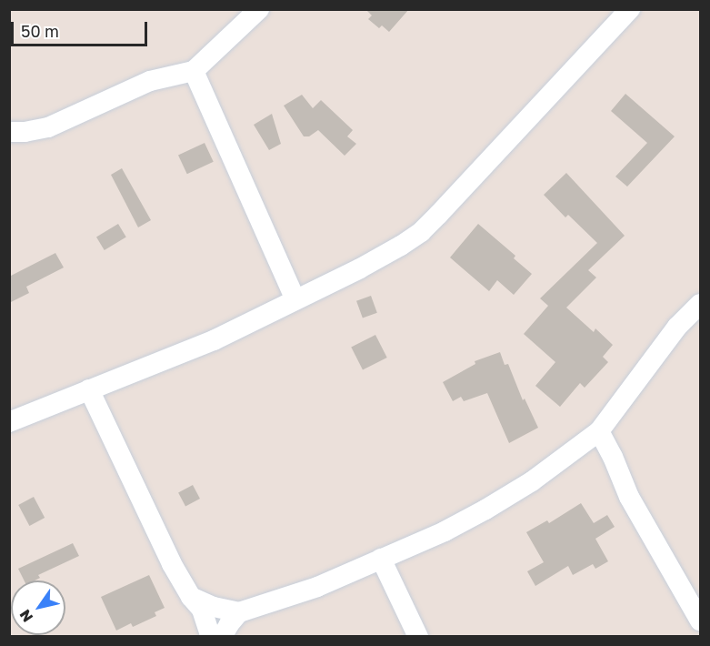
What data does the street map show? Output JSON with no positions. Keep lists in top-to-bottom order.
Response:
{
  "scale_bar": "50 m",
  "north": "bottom left"
}
